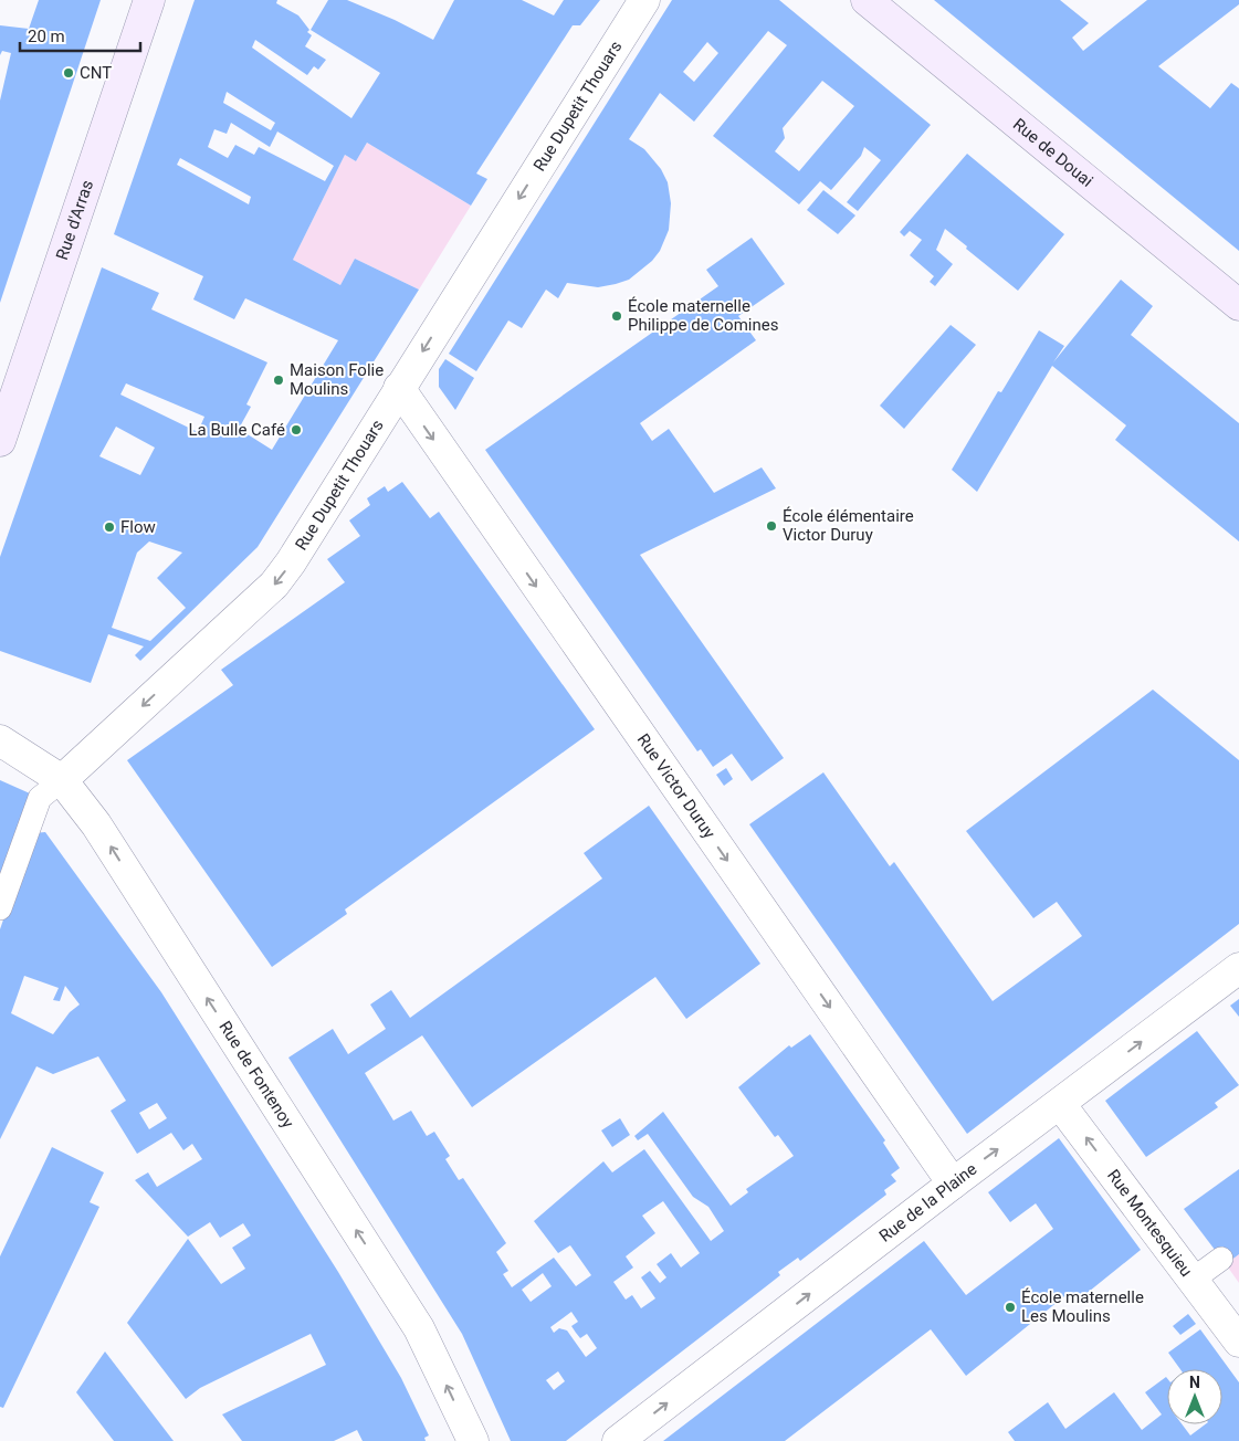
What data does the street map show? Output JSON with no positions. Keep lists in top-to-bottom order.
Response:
{
  "streets": {
    "street": [
      "Rue Dupetit Thouars",
      "Rue de Douai",
      "Rue d'Arras",
      "Rue Victor Duruy",
      "Rue de Fontenoy",
      "Rue de la Plaine",
      "Rue Montesquieu"
    ]
  },
  "crossings": [
    ["Rue Dupetit Thouars", "Rue Victor Duruy"],
    ["Rue Dupetit Thouars", "Rue de Fontenoy"],
    ["Rue Victor Duruy", "Rue de la Plaine"],
    ["Rue de la Plaine", "Rue Montesquieu"]
  ],
  "one_way": [
    "Rue Dupetit Thouars",
    "Rue Victor Duruy",
    "Rue de Fontenoy",
    "Rue de la Plaine",
    "Rue Montesquieu"
  ],
  "places": [
    "CNT",
    "École maternelle Philippe de Comines",
    "Maison Folie Moulins",
    "La Bulle Café",
    "École élémentaire Victor Duruy",
    "Flow",
    "École maternelle Les Moulins"
  ],
  "scale_bar": "20 m",
  "north": "top"
}
